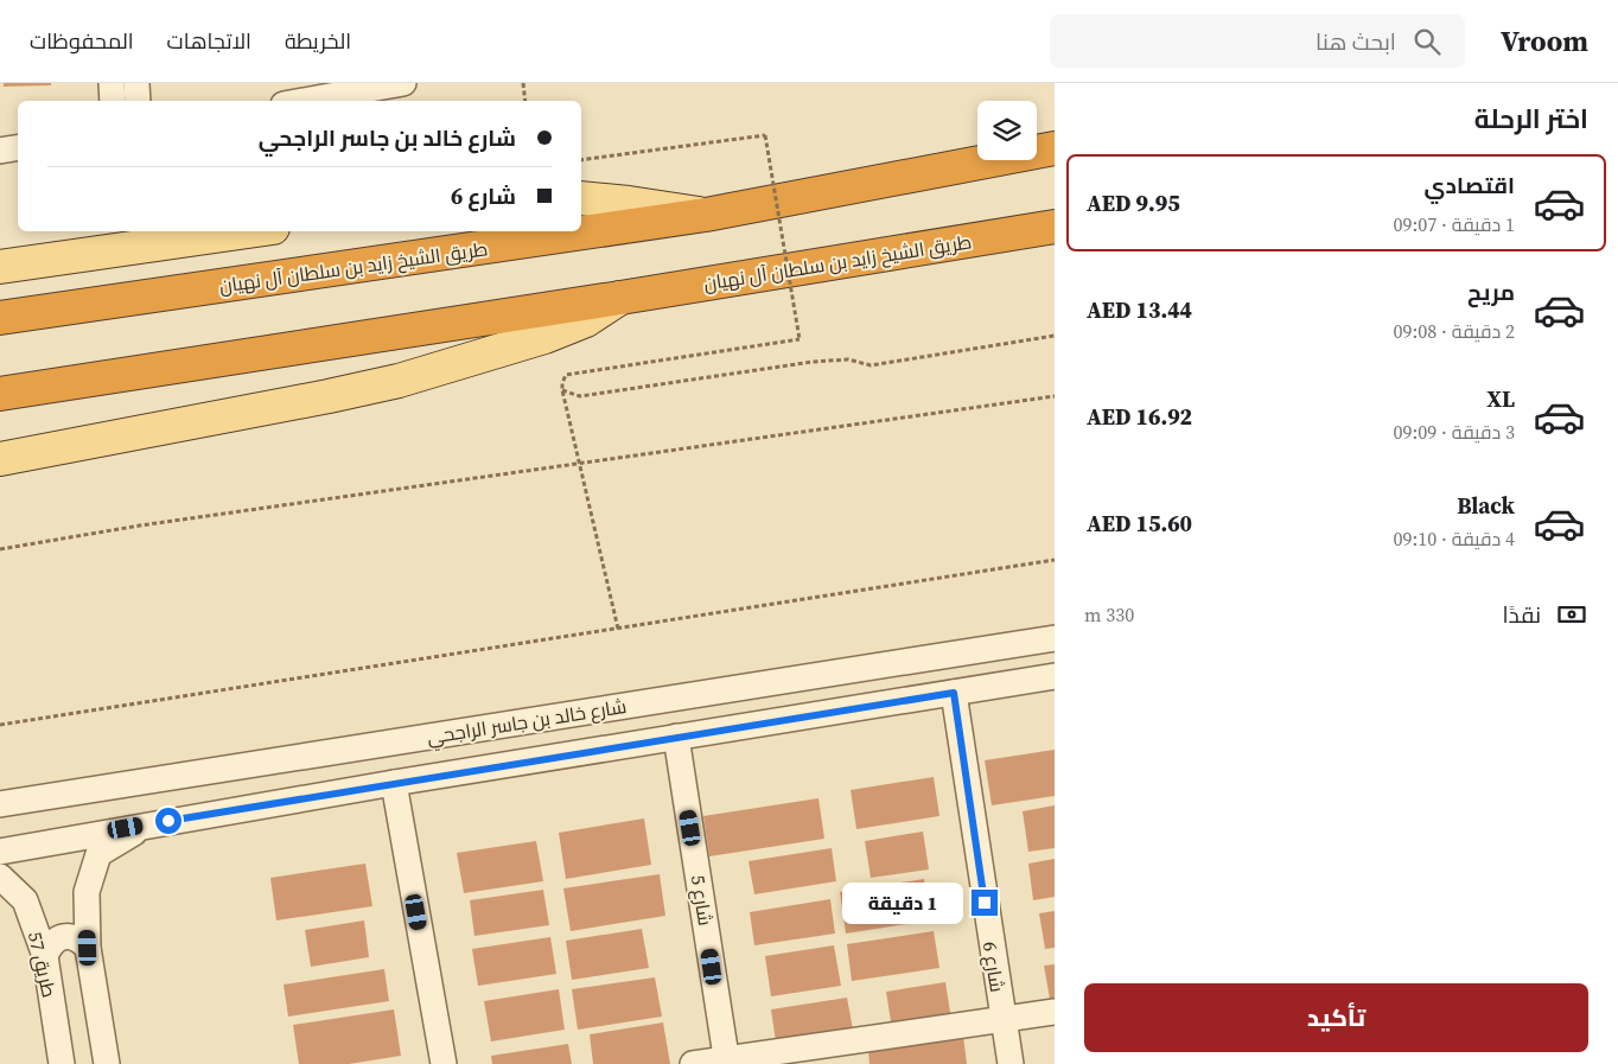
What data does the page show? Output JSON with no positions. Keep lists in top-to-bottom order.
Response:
{
  "streets": {
    "highway": ["طريق الشيخ زايد بن سلطان آل نهيان"],
    "street": [
      "شارع خالد بن جاسر الراجحي",
      "شارع 5",
      "طريق 57",
      "شارع 6"
    ]
  },
  "crossings": [
    ["شارع خالد بن جاسر الراجحي", "شارع 5"],
    ["شارع خالد بن جاسر الراجحي", "شارع 6"]
  ],
  "page": {
    "header": "Vroom",
    "search": "ابحث هنا",
    "nav": ["الخريطة", "الاتجاهات", "المحفوظات"],
    "heading": "اختر الرحلة",
    "banner": ["شارع خالد بن جاسر الراجحي", "شارع 6"],
    "list": [
      {
        "name": "اقتصادي",
        "note": "1 دقيقة · 09:07",
        "value": "AED 9.95"
      },
      {
        "name": "مريح",
        "note": "2 دقيقة · 09:08",
        "value": "AED 13.44"
      },
      {
        "name": "XL",
        "note": "3 دقيقة · 09:09",
        "value": "AED 16.92"
      },
      {
        "name": "Black",
        "note": "4 دقيقة · 09:10",
        "value": "AED 15.60"
      }
    ],
    "pay": ["نقدًا", "330 m"],
    "bubble": "1 دقيقة",
    "buttons": "تأكيد"
  }
}
